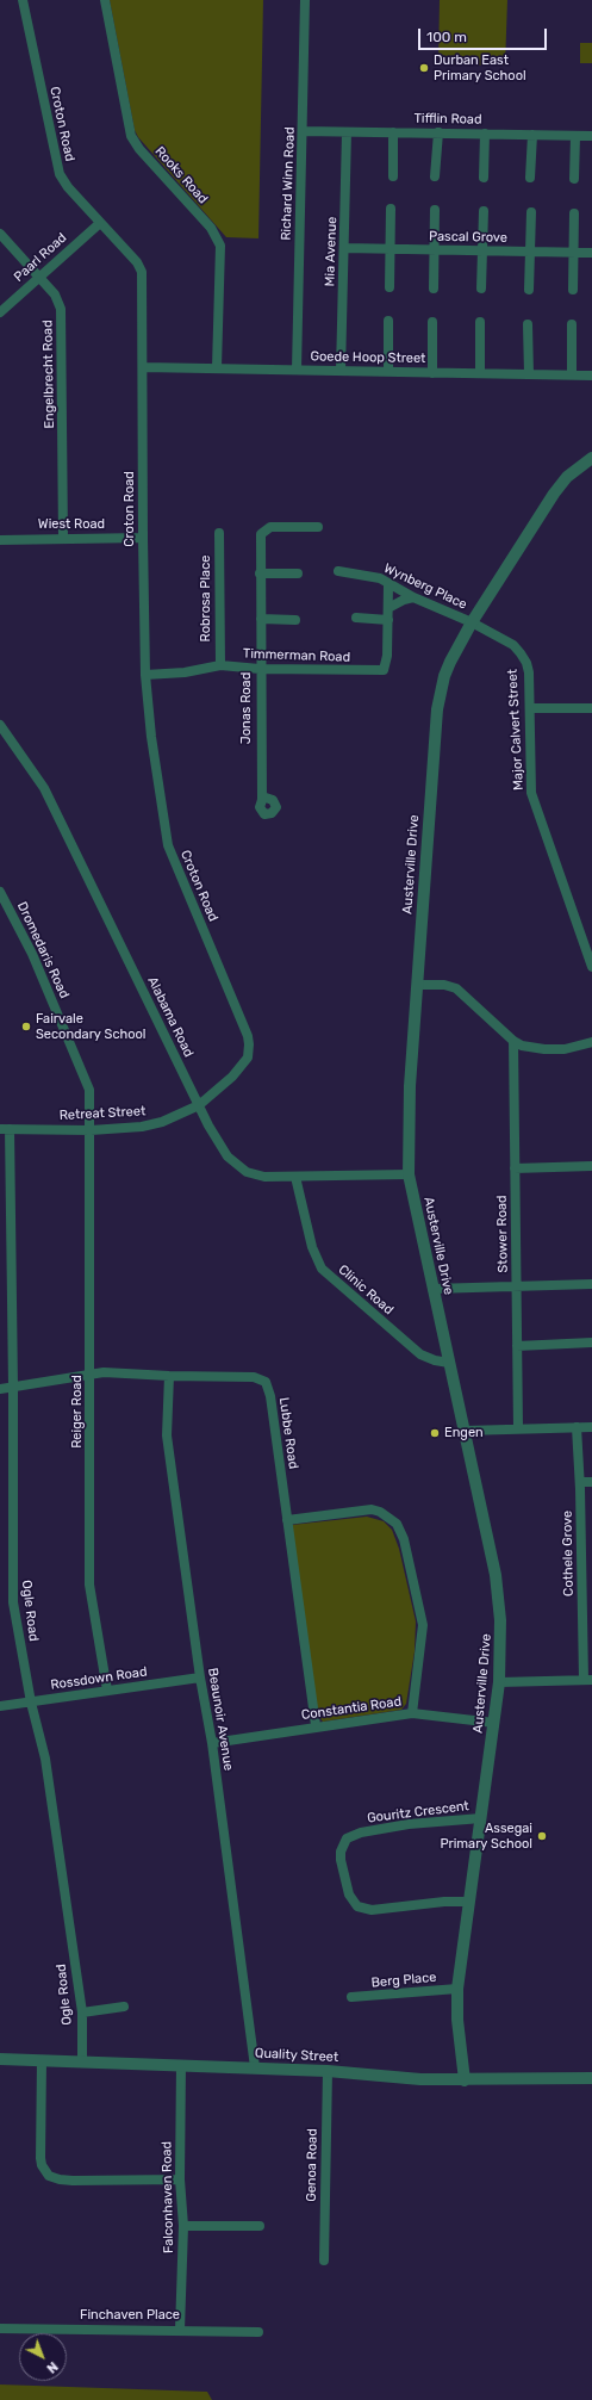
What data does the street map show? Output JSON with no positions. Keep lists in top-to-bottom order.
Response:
{
  "streets": {
    "street": [
      "Tifflin Road",
      "Croton Road",
      "Rooks Road",
      "Richard Winn Road",
      "Pascal Grove",
      "Mia Avenue",
      "Paarl Road",
      "Goede Hoop Street",
      "Engelbrecht Road",
      "Wiest Road",
      "Wynberg Place",
      "Robrosa Place",
      "Timmerman Road",
      "Jonas Road",
      "Major Calvert Street",
      "Austerville Drive",
      "Dromedaris Road",
      "Alabama Road",
      "Retreat Street",
      "Stower Road",
      "Clinic Road",
      "Reiger Road",
      "Lubbe Road",
      "Cothele Grove",
      "Ogle Road",
      "Rossdown Road",
      "Constantia Road",
      "Beaunoir Avenue",
      "Gouritz Crescent",
      "Berg Place",
      "Quality Street",
      "Genoa Road",
      "Falconhaven Road",
      "Finchaven Place"
    ]
  },
  "crossings": [
    ["Tifflin Road", "Richard Winn Road"],
    ["Tifflin Road", "Mia Avenue"],
    ["Croton Road", "Paarl Road"],
    ["Croton Road", "Goede Hoop Street"],
    ["Croton Road", "Wiest Road"],
    ["Croton Road", "Timmerman Road"],
    ["Croton Road", "Retreat Street"],
    ["Rooks Road", "Goede Hoop Street"],
    ["Richard Winn Road", "Goede Hoop Street"],
    ["Pascal Grove", "Mia Avenue"],
    ["Mia Avenue", "Goede Hoop Street"],
    ["Paarl Road", "Engelbrecht Road"],
    ["Engelbrecht Road", "Wiest Road"],
    ["Wynberg Place", "Timmerman Road"],
    ["Wynberg Place", "Major Calvert Street"],
    ["Wynberg Place", "Austerville Drive"],
    ["Robrosa Place", "Timmerman Road"],
    ["Timmerman Road", "Jonas Road"],
    ["Major Calvert Street", "Austerville Drive"],
    ["Austerville Drive", "Alabama Road"],
    ["Austerville Drive", "Clinic Road"],
    ["Austerville Drive", "Constantia Road"],
    ["Austerville Drive", "Gouritz Crescent"],
    ["Austerville Drive", "Berg Place"],
    ["Austerville Drive", "Quality Street"],
    ["Dromedaris Road", "Retreat Street"],
    ["Dromedaris Road", "Reiger Road"],
    ["Alabama Road", "Retreat Street"],
    ["Alabama Road", "Clinic Road"],
    ["Retreat Street", "Reiger Road"],
    ["Retreat Street", "Ogle Road"],
    ["Reiger Road", "Lubbe Road"],
    ["Reiger Road", "Rossdown Road"],
    ["Lubbe Road", "Ogle Road"],
    ["Lubbe Road", "Constantia Road"],
    ["Lubbe Road", "Beaunoir Avenue"],
    ["Ogle Road", "Rossdown Road"],
    ["Ogle Road", "Quality Street"],
    ["Rossdown Road", "Beaunoir Avenue"],
    ["Constantia Road", "Beaunoir Avenue"],
    ["Beaunoir Avenue", "Quality Street"],
    ["Quality Street", "Genoa Road"],
    ["Quality Street", "Falconhaven Road"],
    ["Falconhaven Road", "Finchaven Place"]
  ],
  "places": [
    "Durban East Primary School",
    "Fairvale Secondary School",
    "Engen",
    "Assegai Primary School"
  ],
  "scale_bar": "100 m",
  "north": "bottom right"
}
